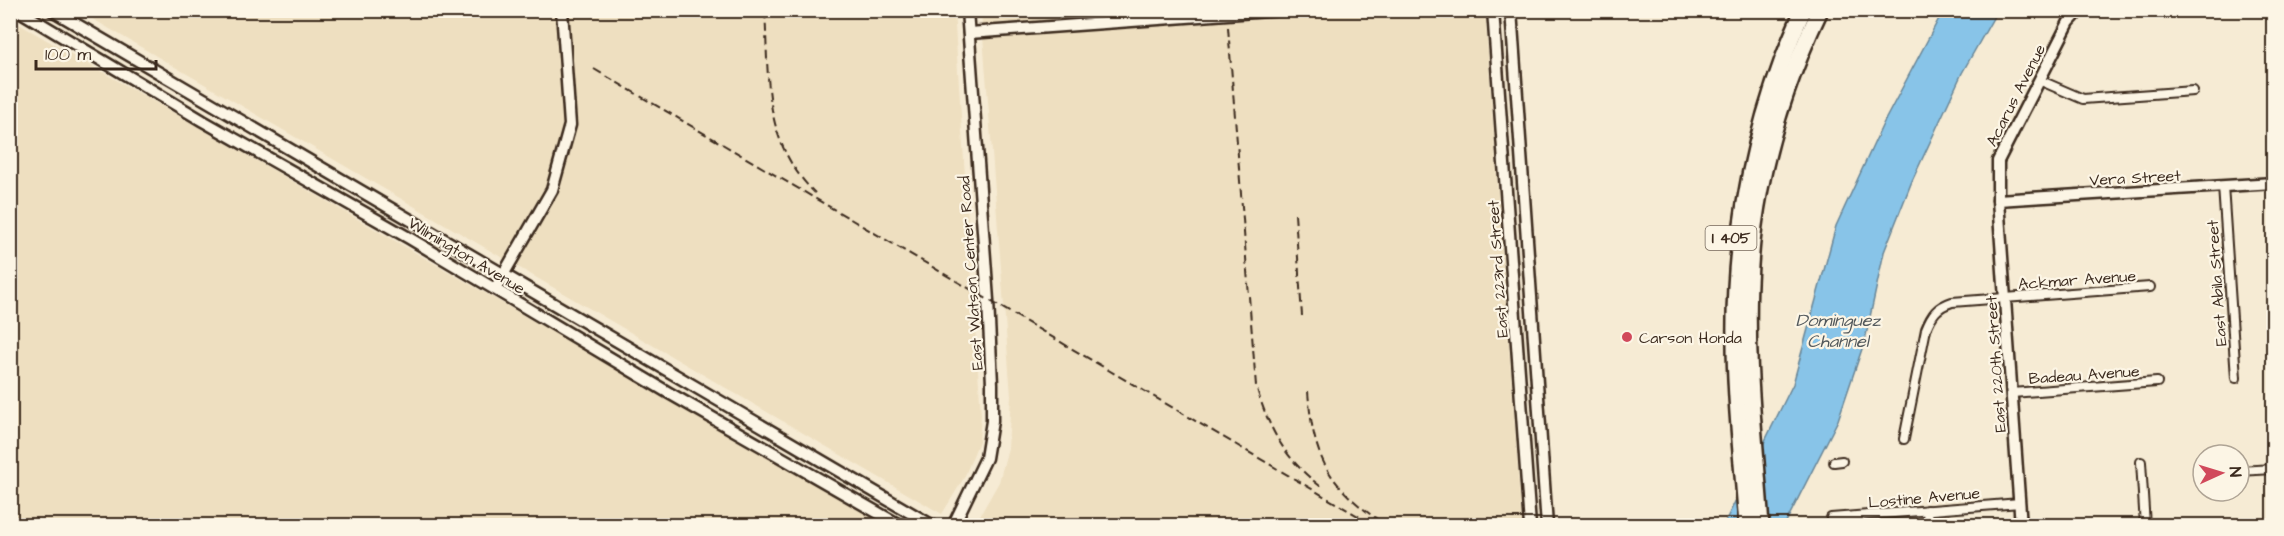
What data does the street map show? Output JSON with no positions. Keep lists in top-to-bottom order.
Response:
{
  "streets": {
    "highway": ["I 405"],
    "main road": [
      "Acarus Avenue",
      "Vera Street",
      "Wilmington Avenue",
      "East 223rd Street",
      "East Watson Center Road",
      "East 220th Street"
    ],
    "street": [
      "Ackmar Avenue",
      "East Abila Street",
      "Badeau Avenue",
      "Lostine Avenue"
    ]
  },
  "crossings": [
    ["Acarus Avenue", "Vera Street"],
    ["Acarus Avenue", "East 220th Street"],
    ["Vera Street", "East Abila Street"],
    ["Vera Street", "East 220th Street"],
    ["Ackmar Avenue", "East 220th Street"],
    ["East 220th Street", "Badeau Avenue"],
    ["East 220th Street", "Lostine Avenue"]
  ],
  "water": ["Dominguez Channel"],
  "places": ["Carson Honda"],
  "scale_bar": "100 m",
  "north": "right"
}
